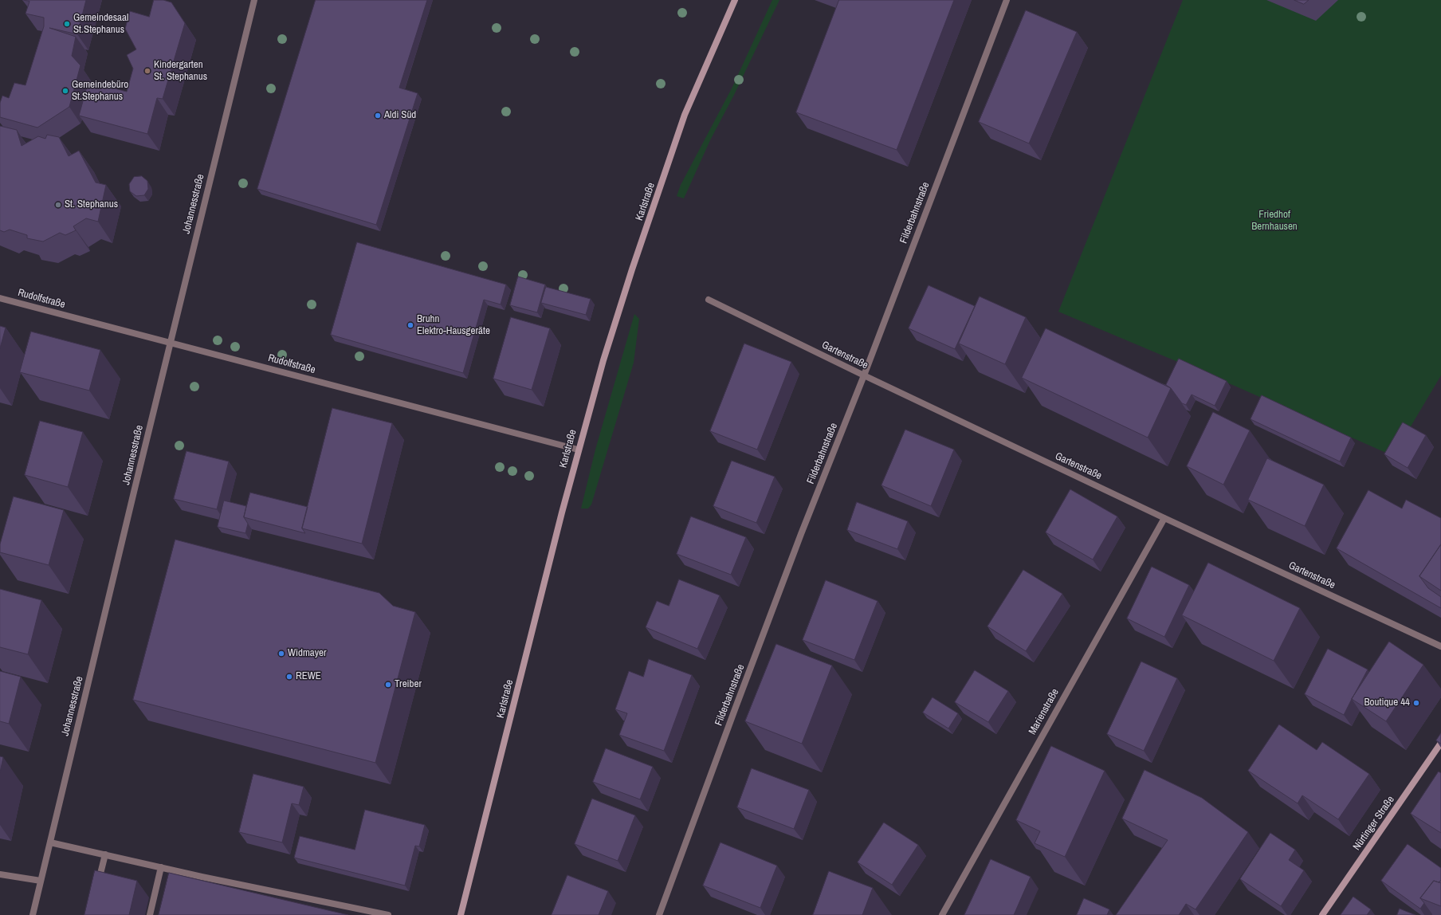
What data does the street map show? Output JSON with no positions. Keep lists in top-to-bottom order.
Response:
{
  "streets": {
    "main road": ["Karlstraße", "Nürtinger Straße"],
    "street": [
      "Johannesstraße",
      "Filderbahnstraße",
      "Rudolfstraße",
      "Gartenstraße",
      "Marienstraße"
    ]
  },
  "crossings": [
    ["Karlstraße", "Rudolfstraße"],
    ["Johannesstraße", "Rudolfstraße"],
    ["Filderbahnstraße", "Gartenstraße"],
    ["Gartenstraße", "Marienstraße"]
  ],
  "parks": ["Friedhof Bernhausen"],
  "places": [
    "Gemeindesaal St.Stephanus",
    "Kindergarten St. Stephanus",
    "Gemeindebüro St.Stephanus",
    "Aldi Süd",
    "St. Stephanus",
    "Bruhn Elektro-Hausgeräte",
    "Widmayer",
    "REWE",
    "Treiber",
    "Boutique 44"
  ]
}
